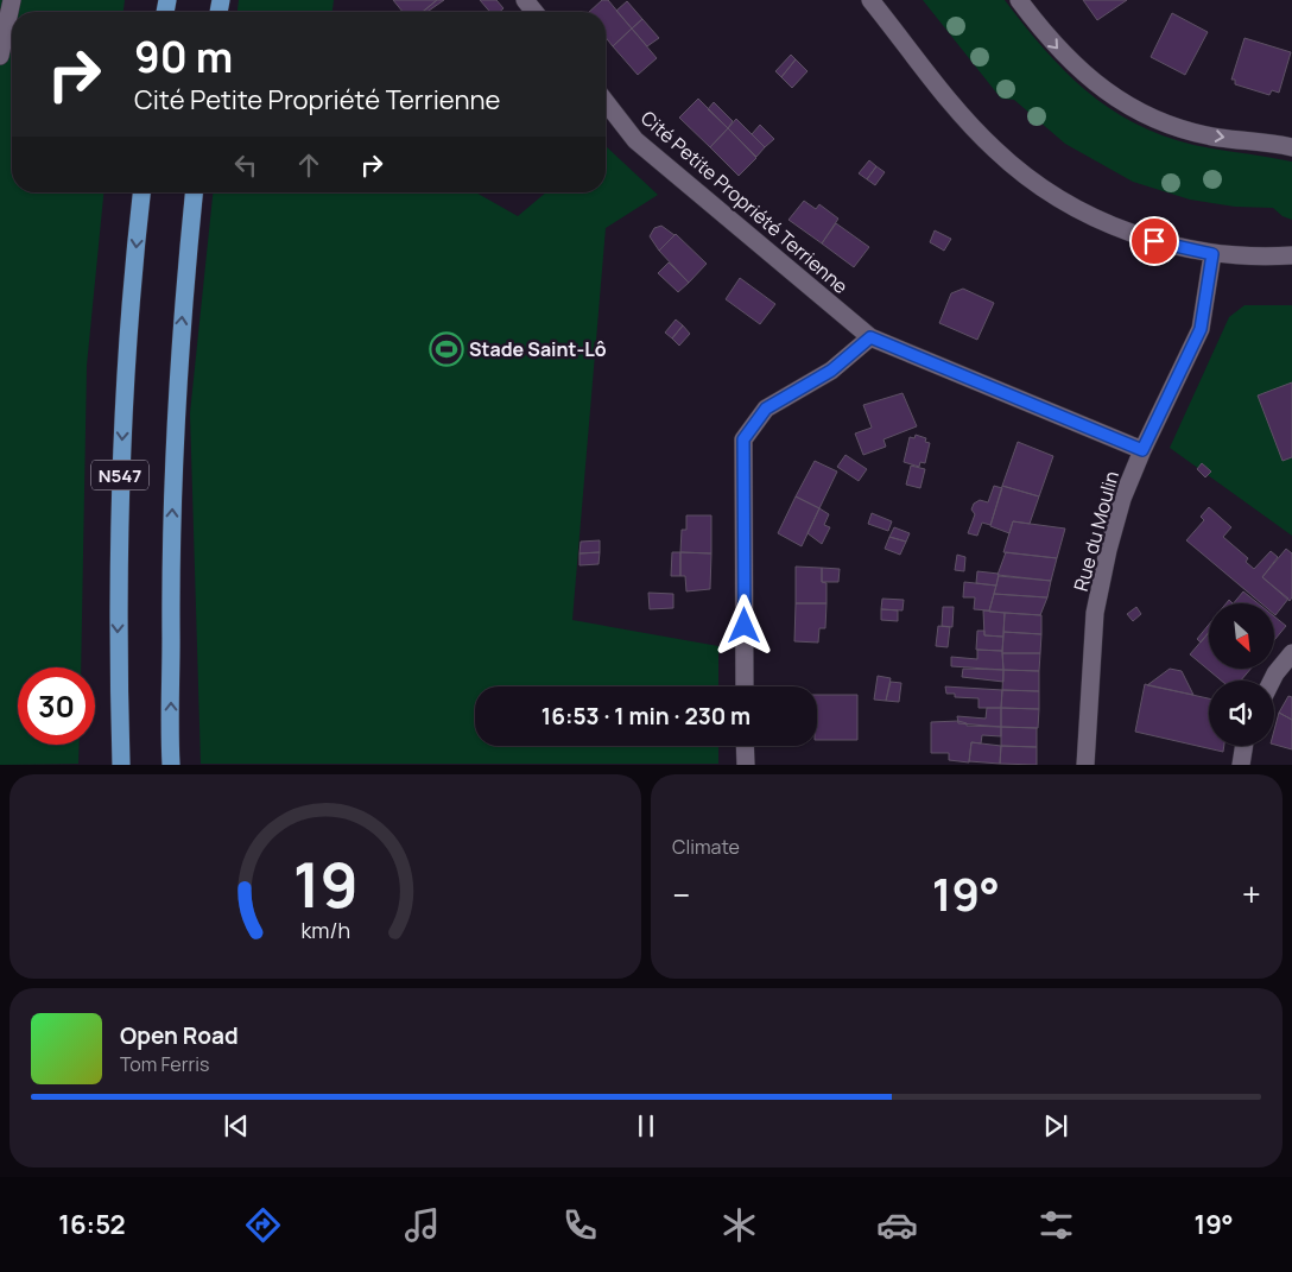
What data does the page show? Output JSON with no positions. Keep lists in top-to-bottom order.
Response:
{
  "streets": {
    "main road": ["N547"],
    "street": ["Cité Petite Propriété Terrienne", "Rue du Moulin"]
  },
  "crossings": [
    ["Cité Petite Propriété Terrienne", "Rue du Moulin"]
  ],
  "places": {
    "sports": ["Stade Saint-Lô"]
  },
  "north": "bottom right",
  "page": {
    "turn": ["90 m", "Cité Petite Propriété Terrienne"],
    "limit": "30",
    "trip": "16:53 · 1 min · 230 m",
    "tile": "Climate",
    "heat": ["−", "19°", "+"],
    "song": ["Open Road", "Tom Ferris"],
    "tabs": ["16:52", "19°"],
    "gauge": ["19", "km/h"]
  }
}
